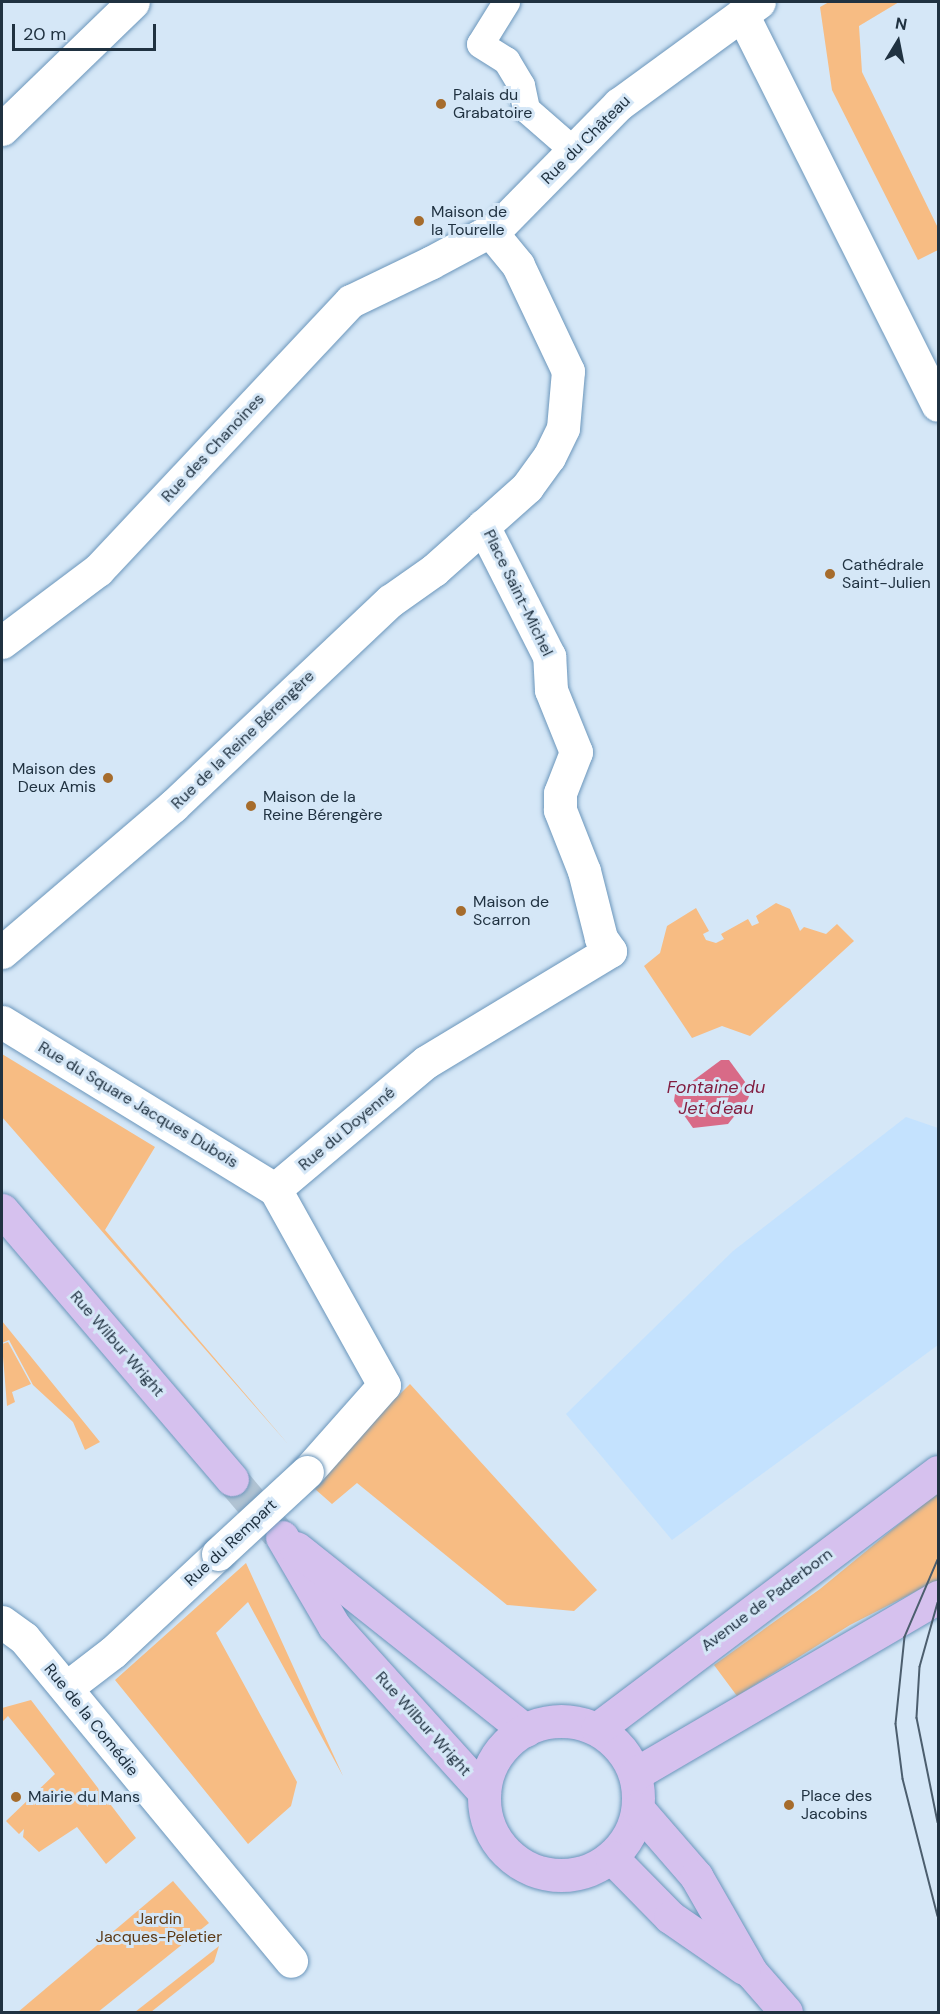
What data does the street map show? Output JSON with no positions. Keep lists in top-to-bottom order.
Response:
{
  "streets": {
    "main road": ["Rue Wilbur Wright", "Avenue de Paderborn"],
    "street": [
      "Rue du Château",
      "Rue des Chanoines",
      "Place Saint-Michel",
      "Rue de la Reine Bérengère",
      "Rue du Square Jacques Dubois",
      "Rue du Doyenné",
      "Rue du Rempart",
      "Rue de la Comédie"
    ]
  },
  "crossings": [
    ["Rue du Château", "Rue des Chanoines"],
    ["Rue du Château", "Place Saint-Michel"],
    ["Place Saint-Michel", "Rue de la Reine Bérengère"],
    ["Place Saint-Michel", "Rue du Doyenné"],
    ["Rue du Square Jacques Dubois", "Rue du Doyenné"],
    ["Rue du Square Jacques Dubois", "Rue du Rempart"],
    ["Rue du Doyenné", "Rue du Rempart"],
    ["Rue Wilbur Wright", "Avenue de Paderborn"],
    ["Rue du Rempart", "Rue de la Comédie"]
  ],
  "water": ["Fontaine du Jet d'eau"],
  "parks": ["Jardin Jacques-Peletier"],
  "places": [
    "Palais du Grabatoire",
    "Maison de la Tourelle",
    "Cathédrale Saint-Julien",
    "Maison des Deux Amis",
    "Maison de la Reine Bérengère",
    "Maison de Scarron",
    "Mairie du Mans",
    "Place des Jacobins"
  ],
  "scale_bar": "20 m",
  "north": "top"
}
